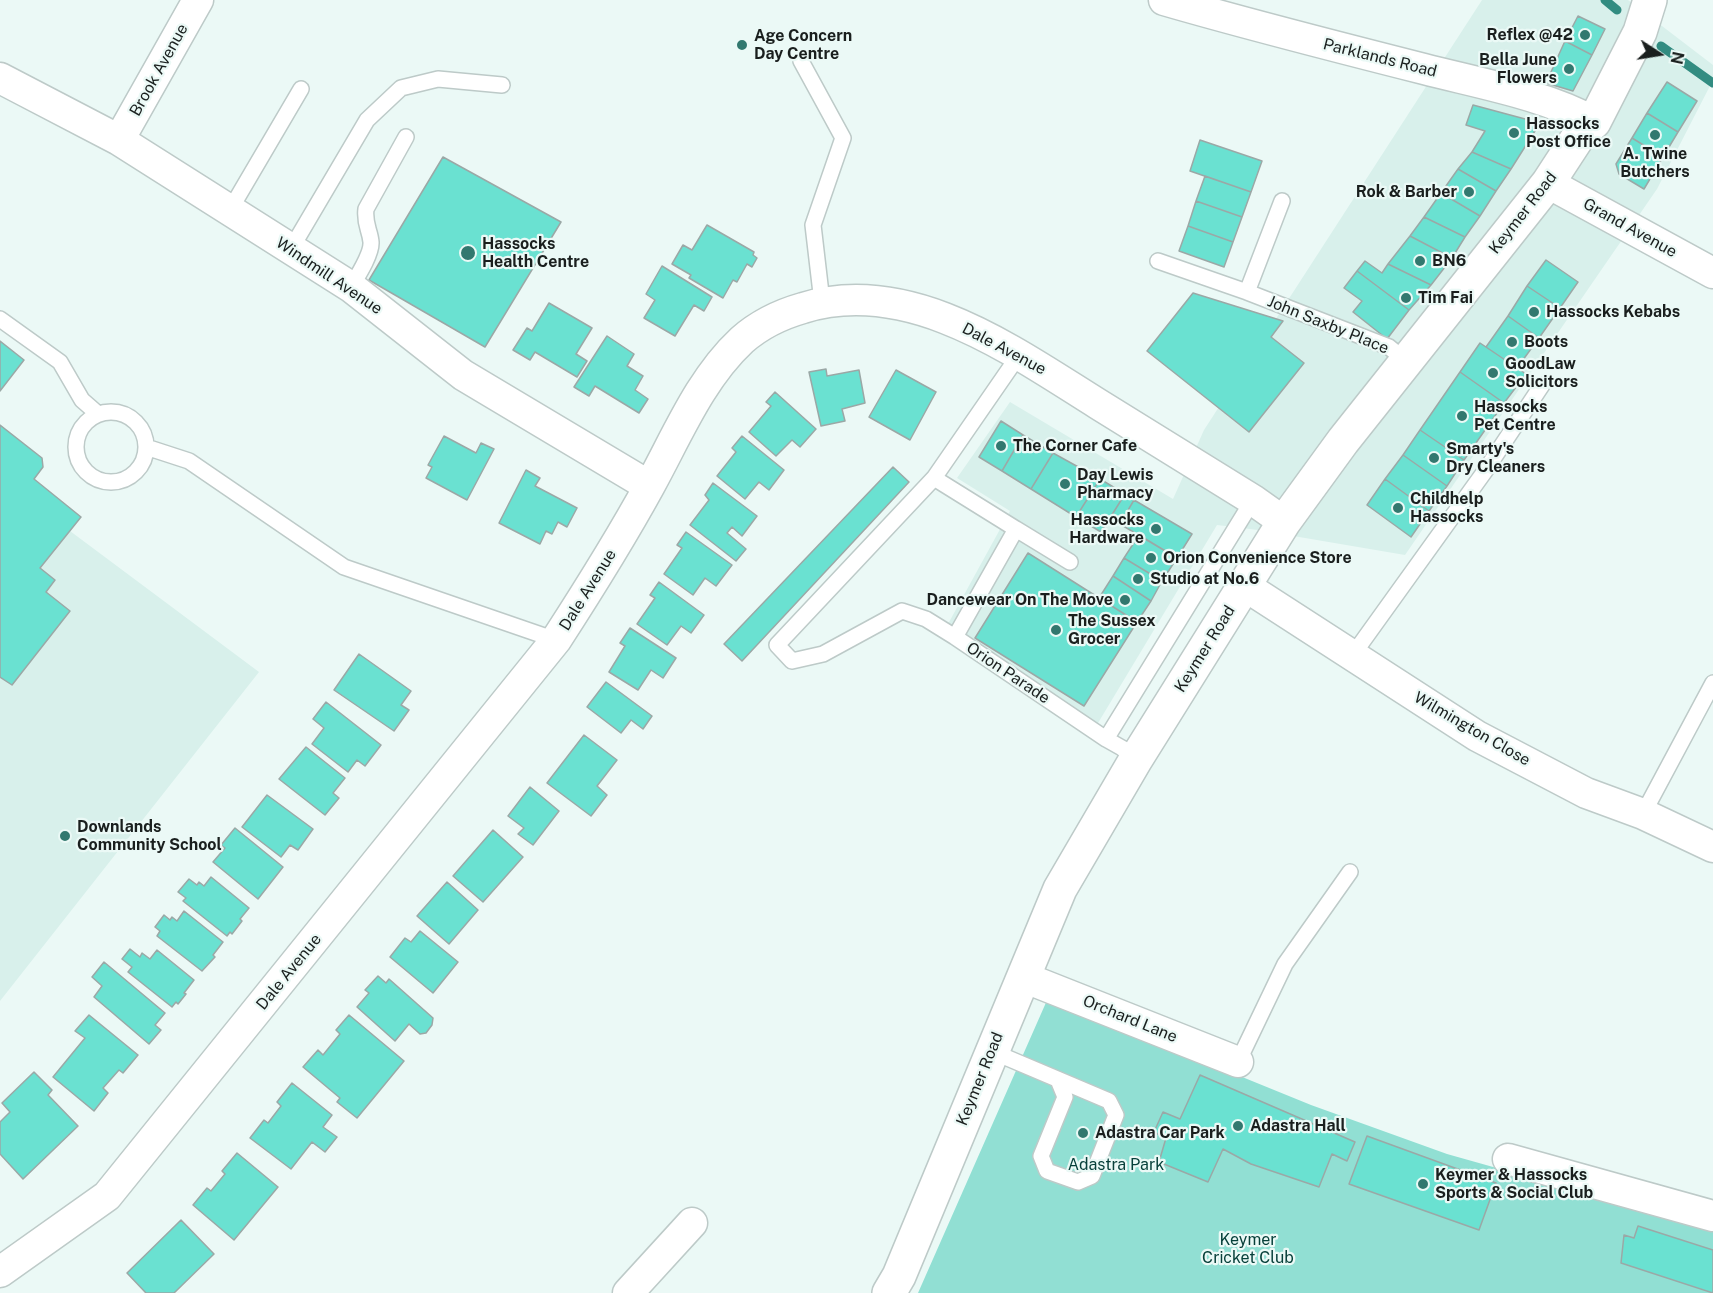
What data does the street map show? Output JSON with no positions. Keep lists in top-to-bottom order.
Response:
{
  "streets": {
    "main road": ["Keymer Road"],
    "street": [
      "Parklands Road",
      "Brook Avenue",
      "Grand Avenue",
      "Windmill Avenue",
      "Dale Avenue",
      "Wilmington Close",
      "Orchard Lane"
    ],
    "lane": ["John Saxby Place", "Orion Parade"]
  },
  "crossings": [
    ["Parklands Road", "Keymer Road"],
    ["Brook Avenue", "Windmill Avenue"],
    ["Keymer Road", "Grand Avenue"],
    ["Keymer Road", "John Saxby Place"],
    ["Keymer Road", "Dale Avenue"],
    ["Keymer Road", "Orion Parade"],
    ["Keymer Road", "Wilmington Close"],
    ["Keymer Road", "Orchard Lane"],
    ["Windmill Avenue", "Dale Avenue"]
  ],
  "parks": ["Adastra Park", "Keymer Cricket Club"],
  "places": [
    "Reflex @42",
    "Age Concern Day Centre",
    "Bella June Flowers",
    "Hassocks Post Office",
    "A. Twine Butchers",
    "Rok & Barber",
    "Hassocks Health Centre",
    "BN6",
    "Tim Fai",
    "Hassocks Kebabs",
    "Boots",
    "GoodLaw Solicitors",
    "Hassocks Pet Centre",
    "The Corner Cafe",
    "Smarty's Dry Cleaners",
    "Day Lewis Pharmacy",
    "Childhelp Hassocks",
    "Hassocks Hardware",
    "Orion Convenience Store",
    "Studio at No.6",
    "Dancewear On The Move",
    "The Sussex Grocer",
    "Downlands Community School",
    "Adastra Hall",
    "Adastra Car Park",
    "Keymer & Hassocks Sports & Social Club"
  ],
  "north": "right"
}
